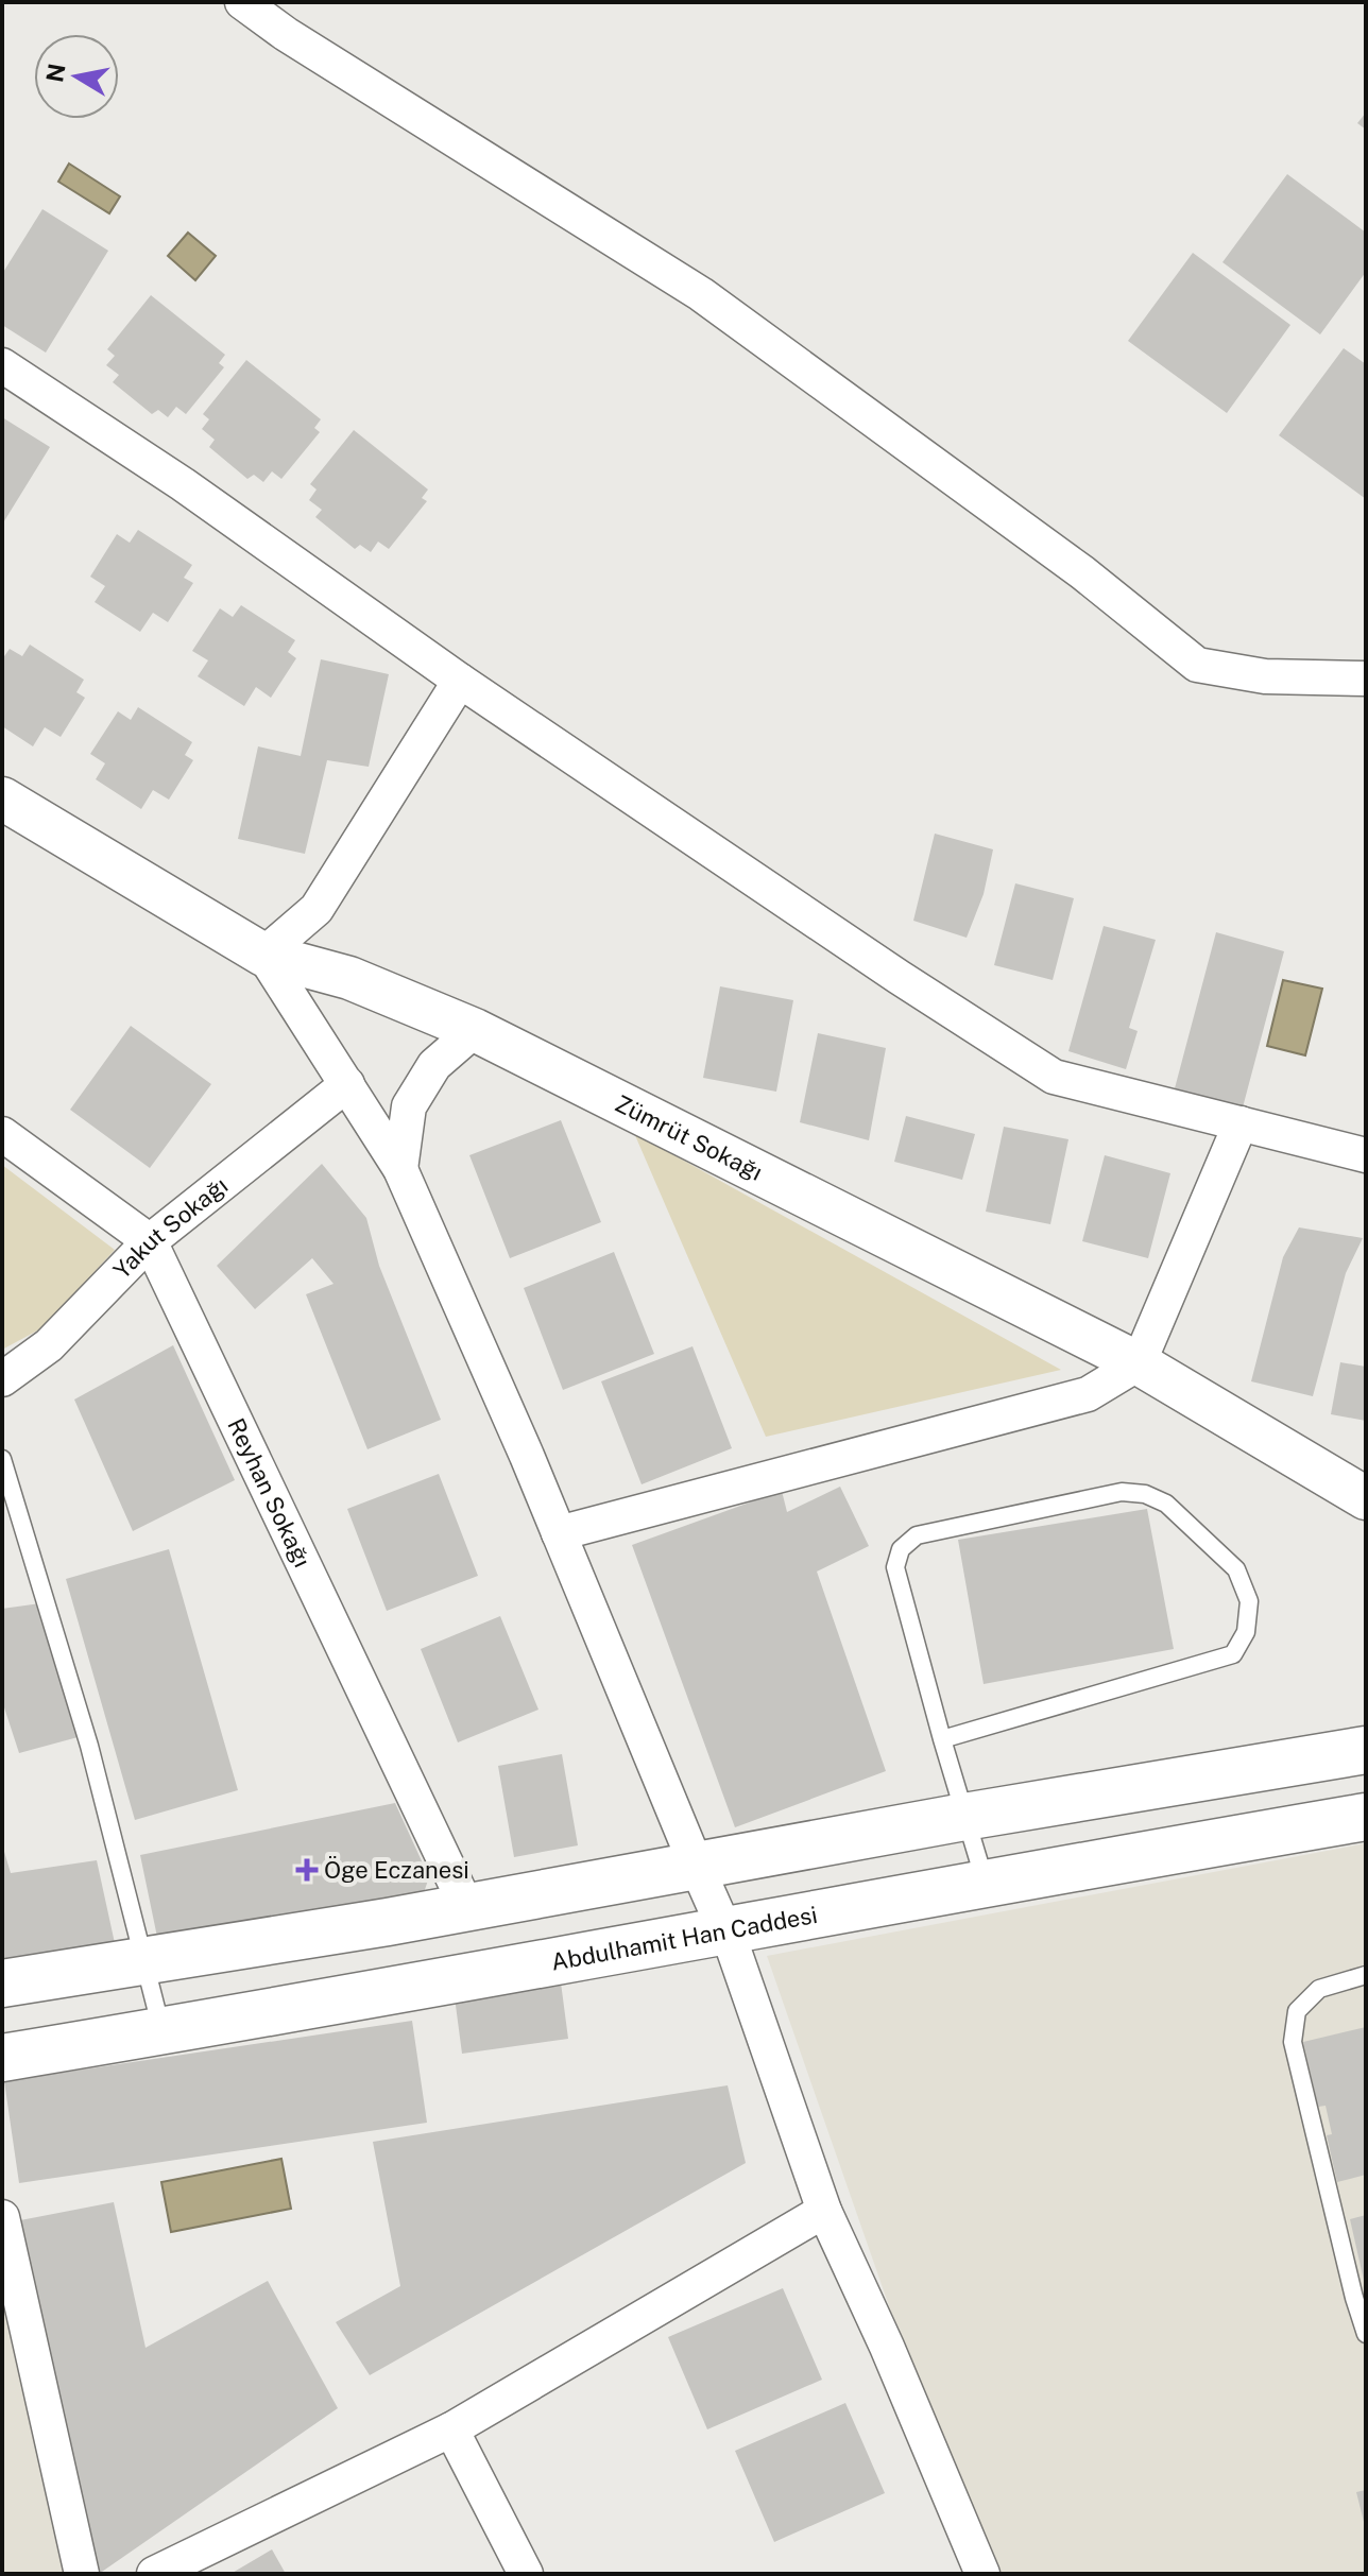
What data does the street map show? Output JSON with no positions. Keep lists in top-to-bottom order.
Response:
{
  "streets": {
    "main road": ["Abdulhamit Han Caddesi"],
    "street": ["Zümrüt Sokağı", "Yakut Sokağı", "Reyhan Sokağı"]
  },
  "crossings": [
    ["Yakut Sokağı", "Reyhan Sokağı"]
  ],
  "places": {
    "health": ["Öge Eczanesi"]
  },
  "north": "left"
}
